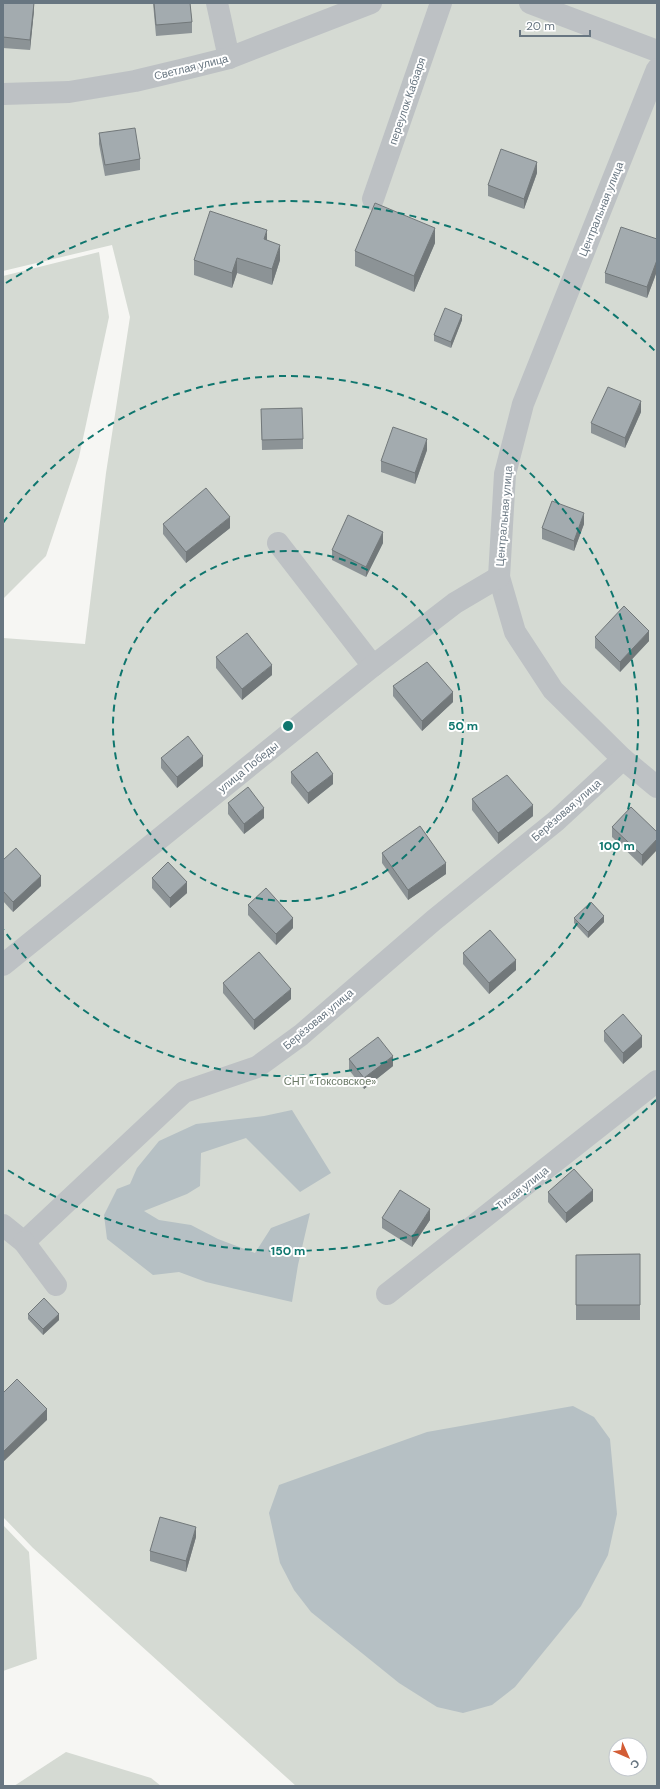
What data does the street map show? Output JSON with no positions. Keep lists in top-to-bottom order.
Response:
{
  "streets": {
    "street": [
      "Светлая улица",
      "переулок Кабзаря",
      "Центральная улица",
      "улица Победы",
      "Берёзовая улица",
      "Тихая улица"
    ]
  },
  "crossings": [
    ["Центральная улица", "улица Победы"],
    ["Центральная улица", "Берёзовая улица"]
  ],
  "parks": ["СНТ «Токсовское»"],
  "scale_bar": "20 m",
  "north": "bottom right",
  "rings": ["50 m", "100 m", "150 m"]
}
